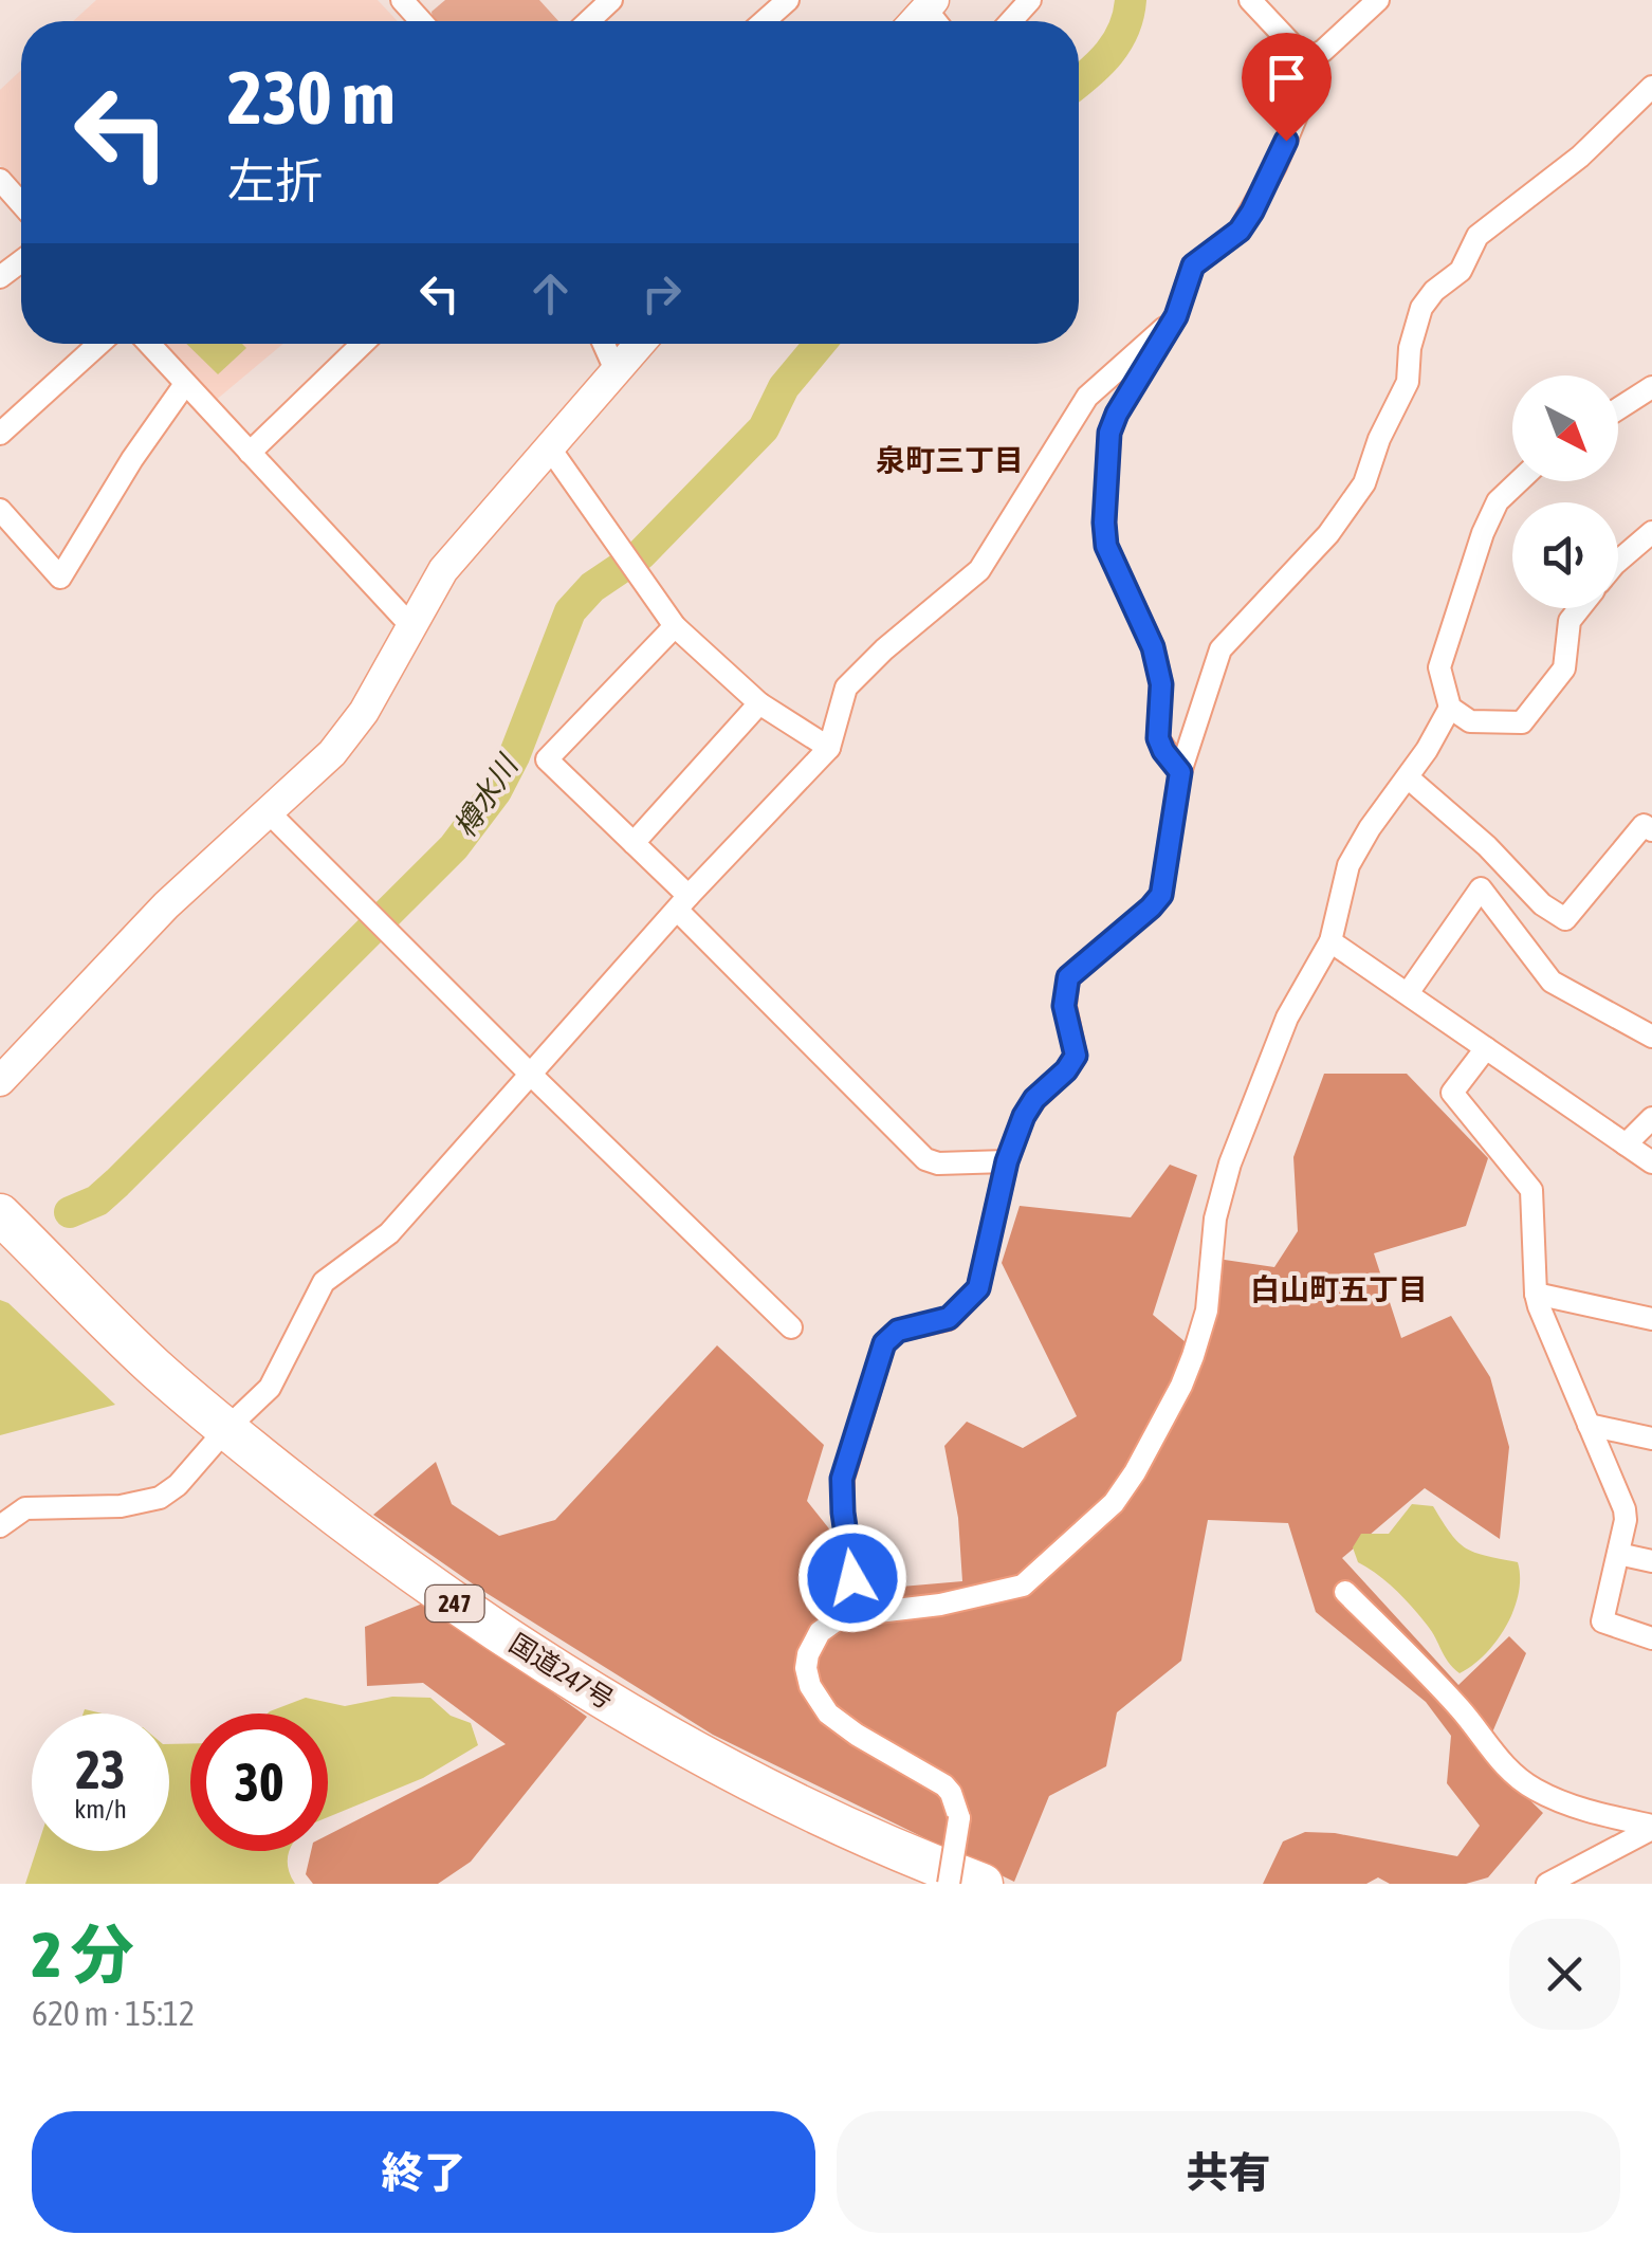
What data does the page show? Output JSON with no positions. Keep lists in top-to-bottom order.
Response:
{
  "streets": {
    "highway": ["247", "国道247号"]
  },
  "districts": ["泉町三丁目", "白山町五丁目"],
  "water": ["樽水川"],
  "north": "bottom right",
  "page": {
    "turn": ["230 m", "左折"],
    "speed": "23 km/h",
    "limit": "30",
    "heading": ["2 分", "620 m · 15:12"],
    "buttons": ["終了", "共有"]
  }
}
